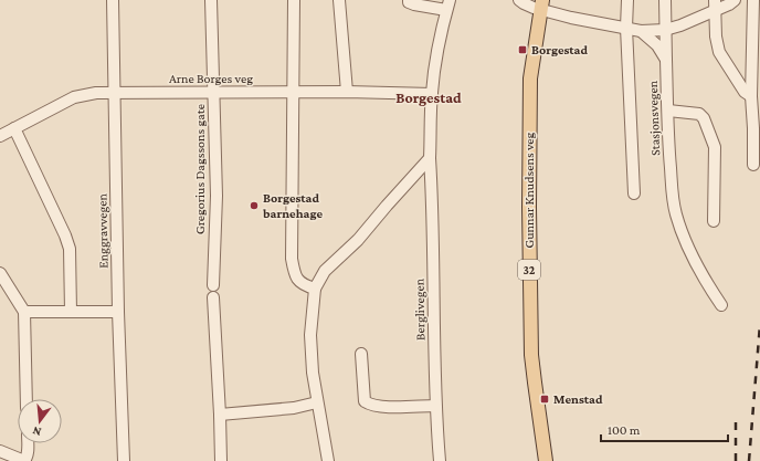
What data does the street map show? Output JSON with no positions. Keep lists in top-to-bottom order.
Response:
{
  "streets": {
    "main road": ["Gunnar Knudsens veg", "32"],
    "street": [
      "Arne Borges veg",
      "Stasjonsvegen",
      "Gregorius Dagssons gate",
      "Enggravvegen",
      "Berglivegen"
    ]
  },
  "crossings": [
    ["Arne Borges veg", "Gregorius Dagssons gate"],
    ["Arne Borges veg", "Enggravvegen"],
    ["Arne Borges veg", "Berglivegen"]
  ],
  "districts": ["Borgestad"],
  "places": {
    "transit": ["Borgestad", "Menstad"],
    "other": ["Borgestad barnehage"]
  },
  "scale_bar": "100 m",
  "north": "bottom"
}
